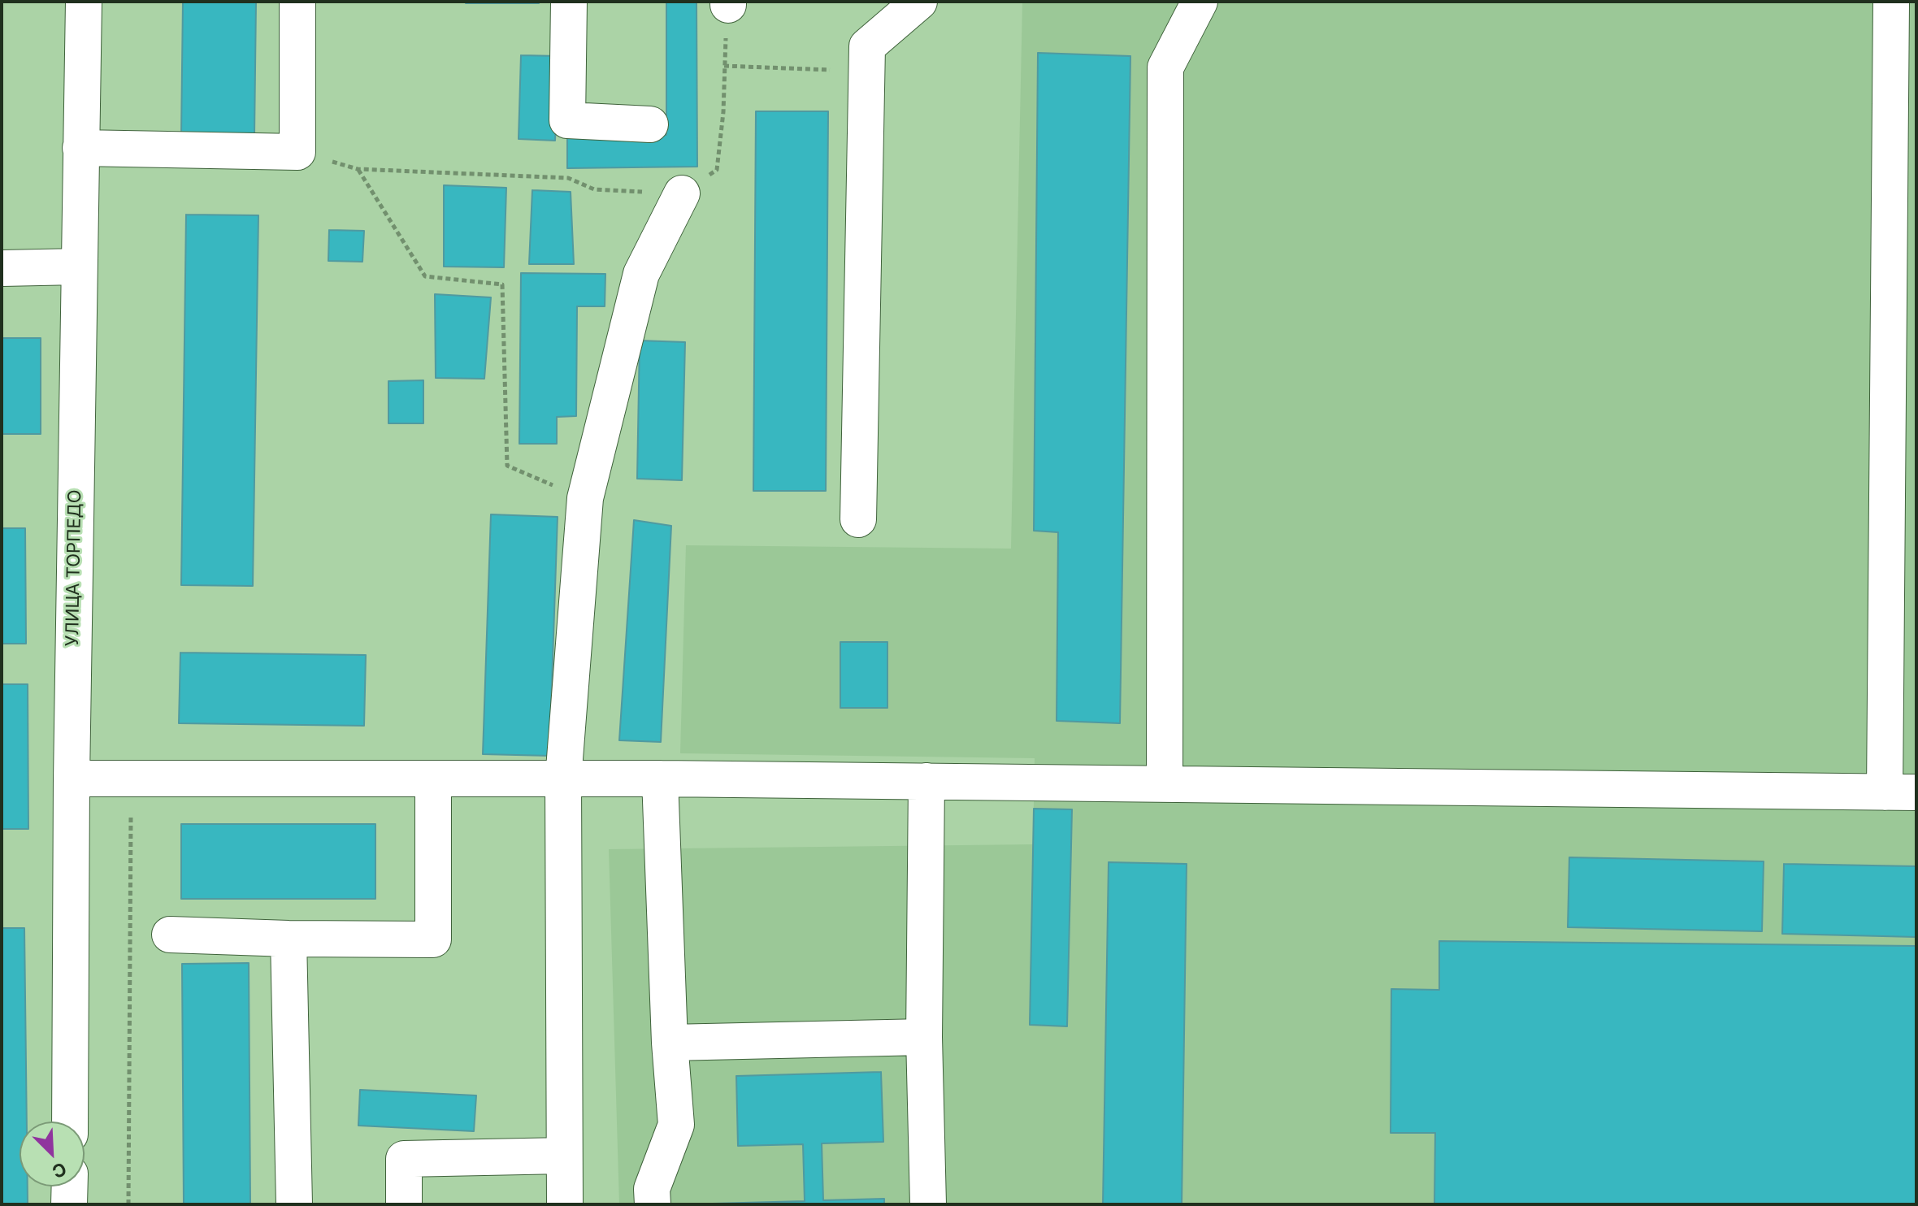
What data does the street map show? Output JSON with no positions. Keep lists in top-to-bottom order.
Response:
{
  "streets": {
    "street": ["УЛИЦА ТОРПЕДО"]
  },
  "north": "bottom right"
}
